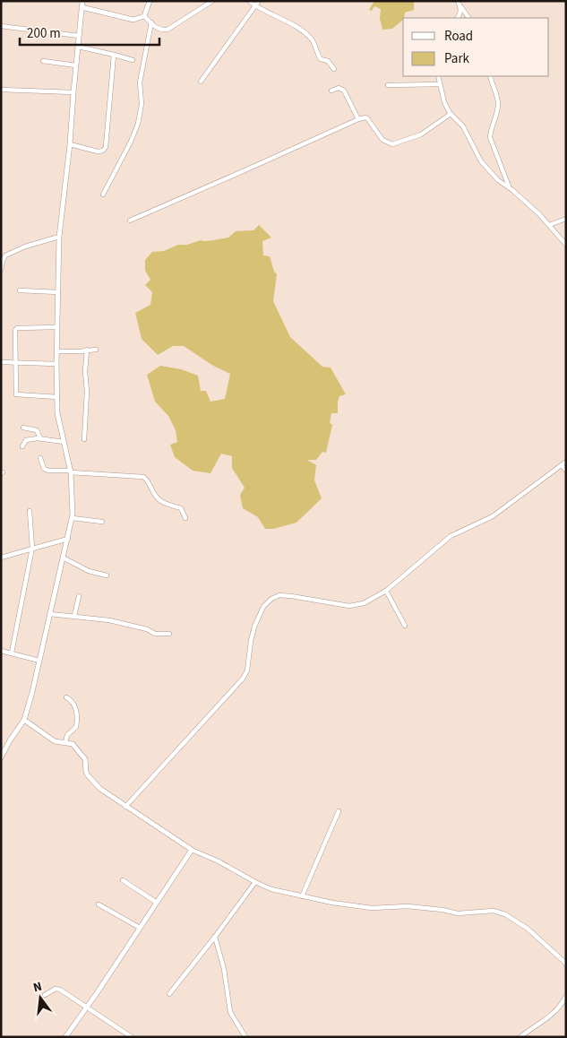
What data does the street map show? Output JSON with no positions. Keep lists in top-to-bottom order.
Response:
{
  "legend": ["Road", "Park"],
  "scale_bar": "200 m",
  "north": "top"
}
